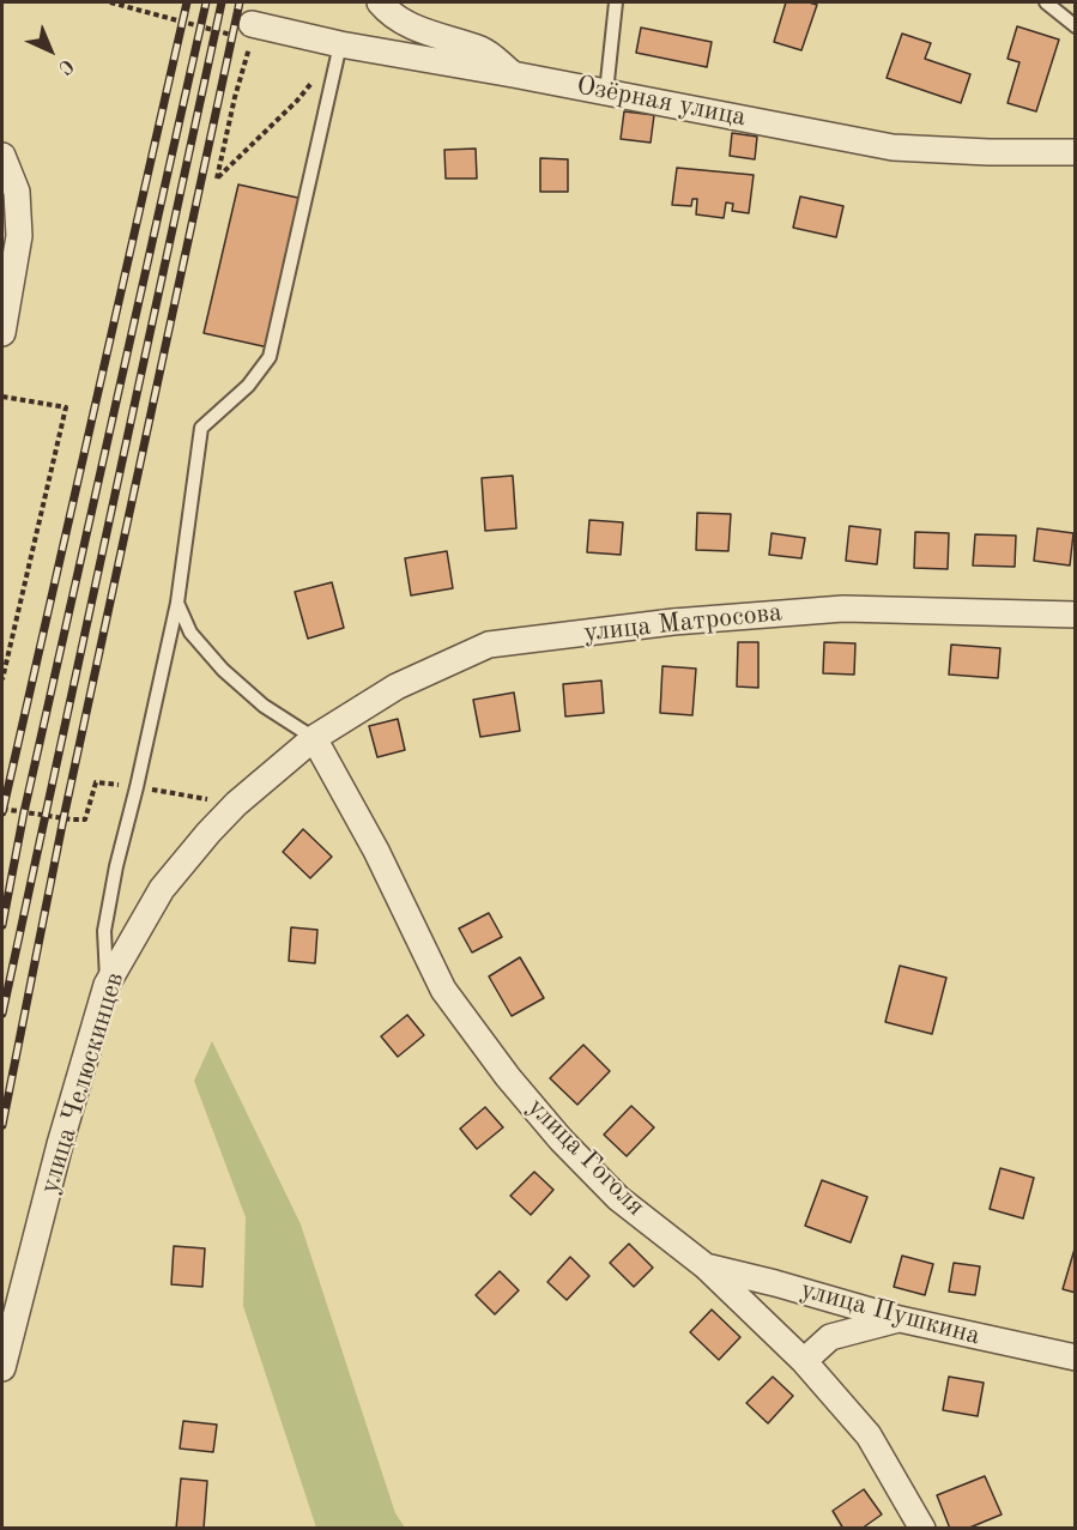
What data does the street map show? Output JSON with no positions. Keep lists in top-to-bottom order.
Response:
{
  "streets": {
    "street": [
      "Озёрная улица",
      "улица Матросова",
      "улица Челюскинцев",
      "улица Гоголя",
      "улица Пушкина"
    ]
  },
  "crossings": [
    ["улица Матросова", "улица Челюскинцев"],
    ["улица Матросова", "улица Гоголя"],
    ["улица Челюскинцев", "улица Гоголя"],
    ["улица Гоголя", "улица Пушкина"]
  ],
  "north": "bottom right"
}
